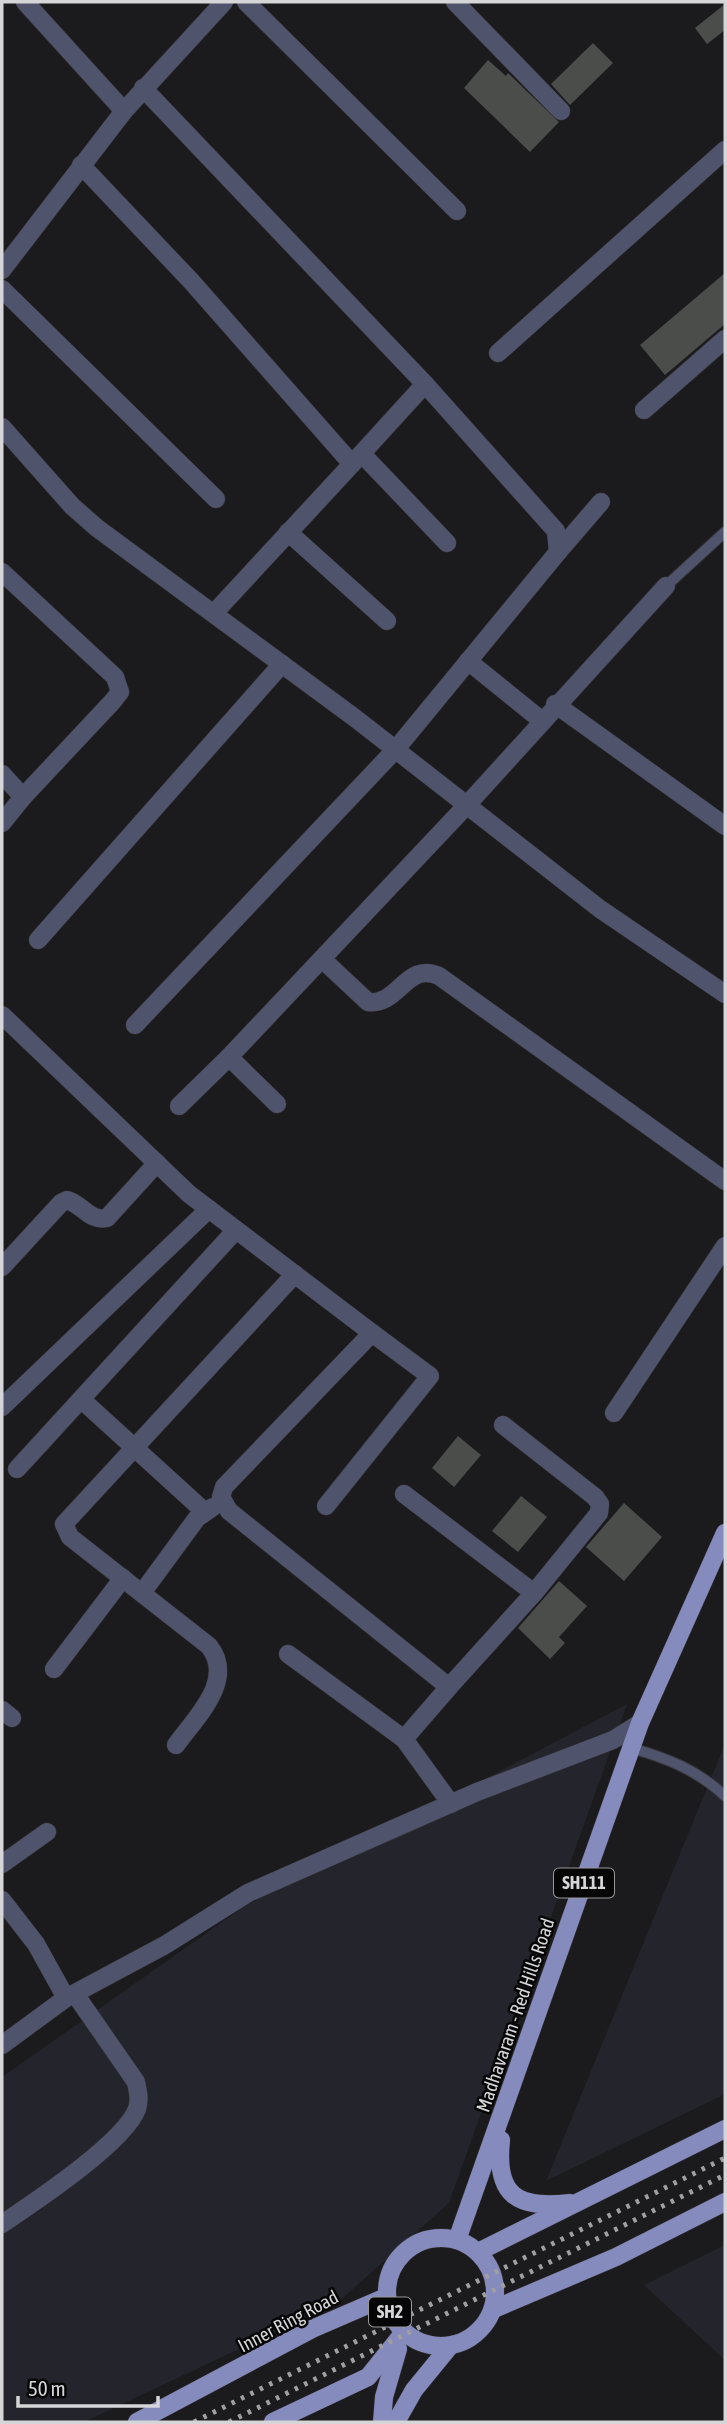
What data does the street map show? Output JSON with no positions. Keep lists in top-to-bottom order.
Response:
{
  "streets": {
    "main road": [
      "SH111",
      "Madhavaram - Red Hills Road",
      "SH2",
      "Inner Ring Road"
    ]
  },
  "crossings": [
    ["Madhavaram - Red Hills Road", "SH2"],
    ["Madhavaram - Red Hills Road", "Inner Ring Road"],
    ["SH2", "Inner Ring Road"]
  ],
  "scale_bar": "50 m"
}
